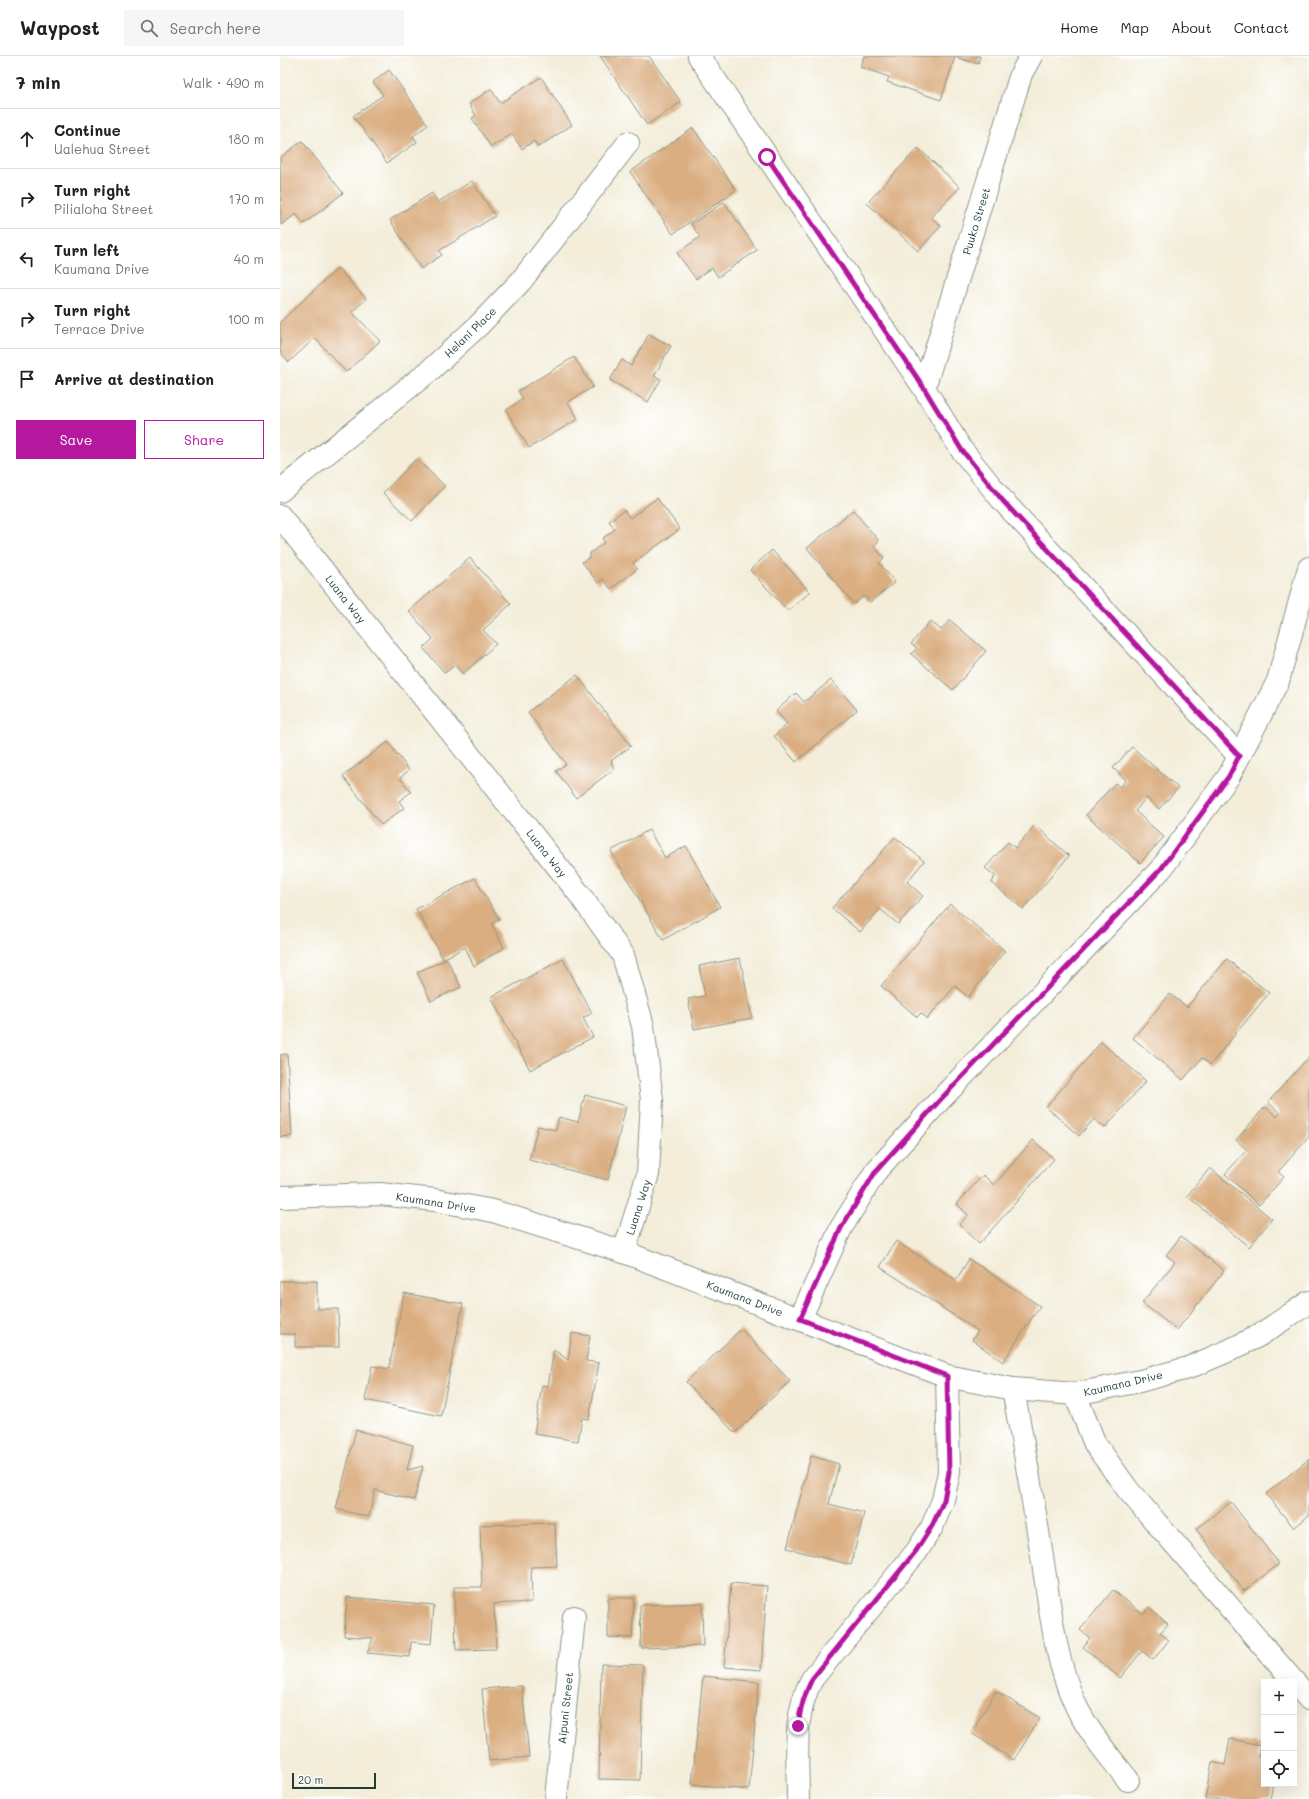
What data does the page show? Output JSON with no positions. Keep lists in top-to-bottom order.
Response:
{
  "streets": {
    "street": [
      "Puuko Street",
      "Helani Place",
      "Luana Way",
      "Kaumana Drive",
      "Aipuni Street"
    ]
  },
  "crossings": [
    ["Luana Way", "Kaumana Drive"]
  ],
  "scale_bar": "20 m",
  "page": {
    "header": "Waypost",
    "search": "Search here",
    "nav": [
      "Home",
      "Map",
      "About",
      "Contact"
    ],
    "heading": ["7 min", "Walk · 490 m"],
    "list": [
      ["Continue", "Ualehua Street", "180 m"],
      ["Turn right", "Pilialoha Street", "170 m"],
      ["Turn left", "Kaumana Drive", "40 m"],
      ["Turn right", "Terrace Drive", "100 m"],
      "Arrive at destination"
    ],
    "buttons": ["Save", "Share"],
    "map_buttons": ["+", "−"],
    "scale": "20 m"
  }
}
